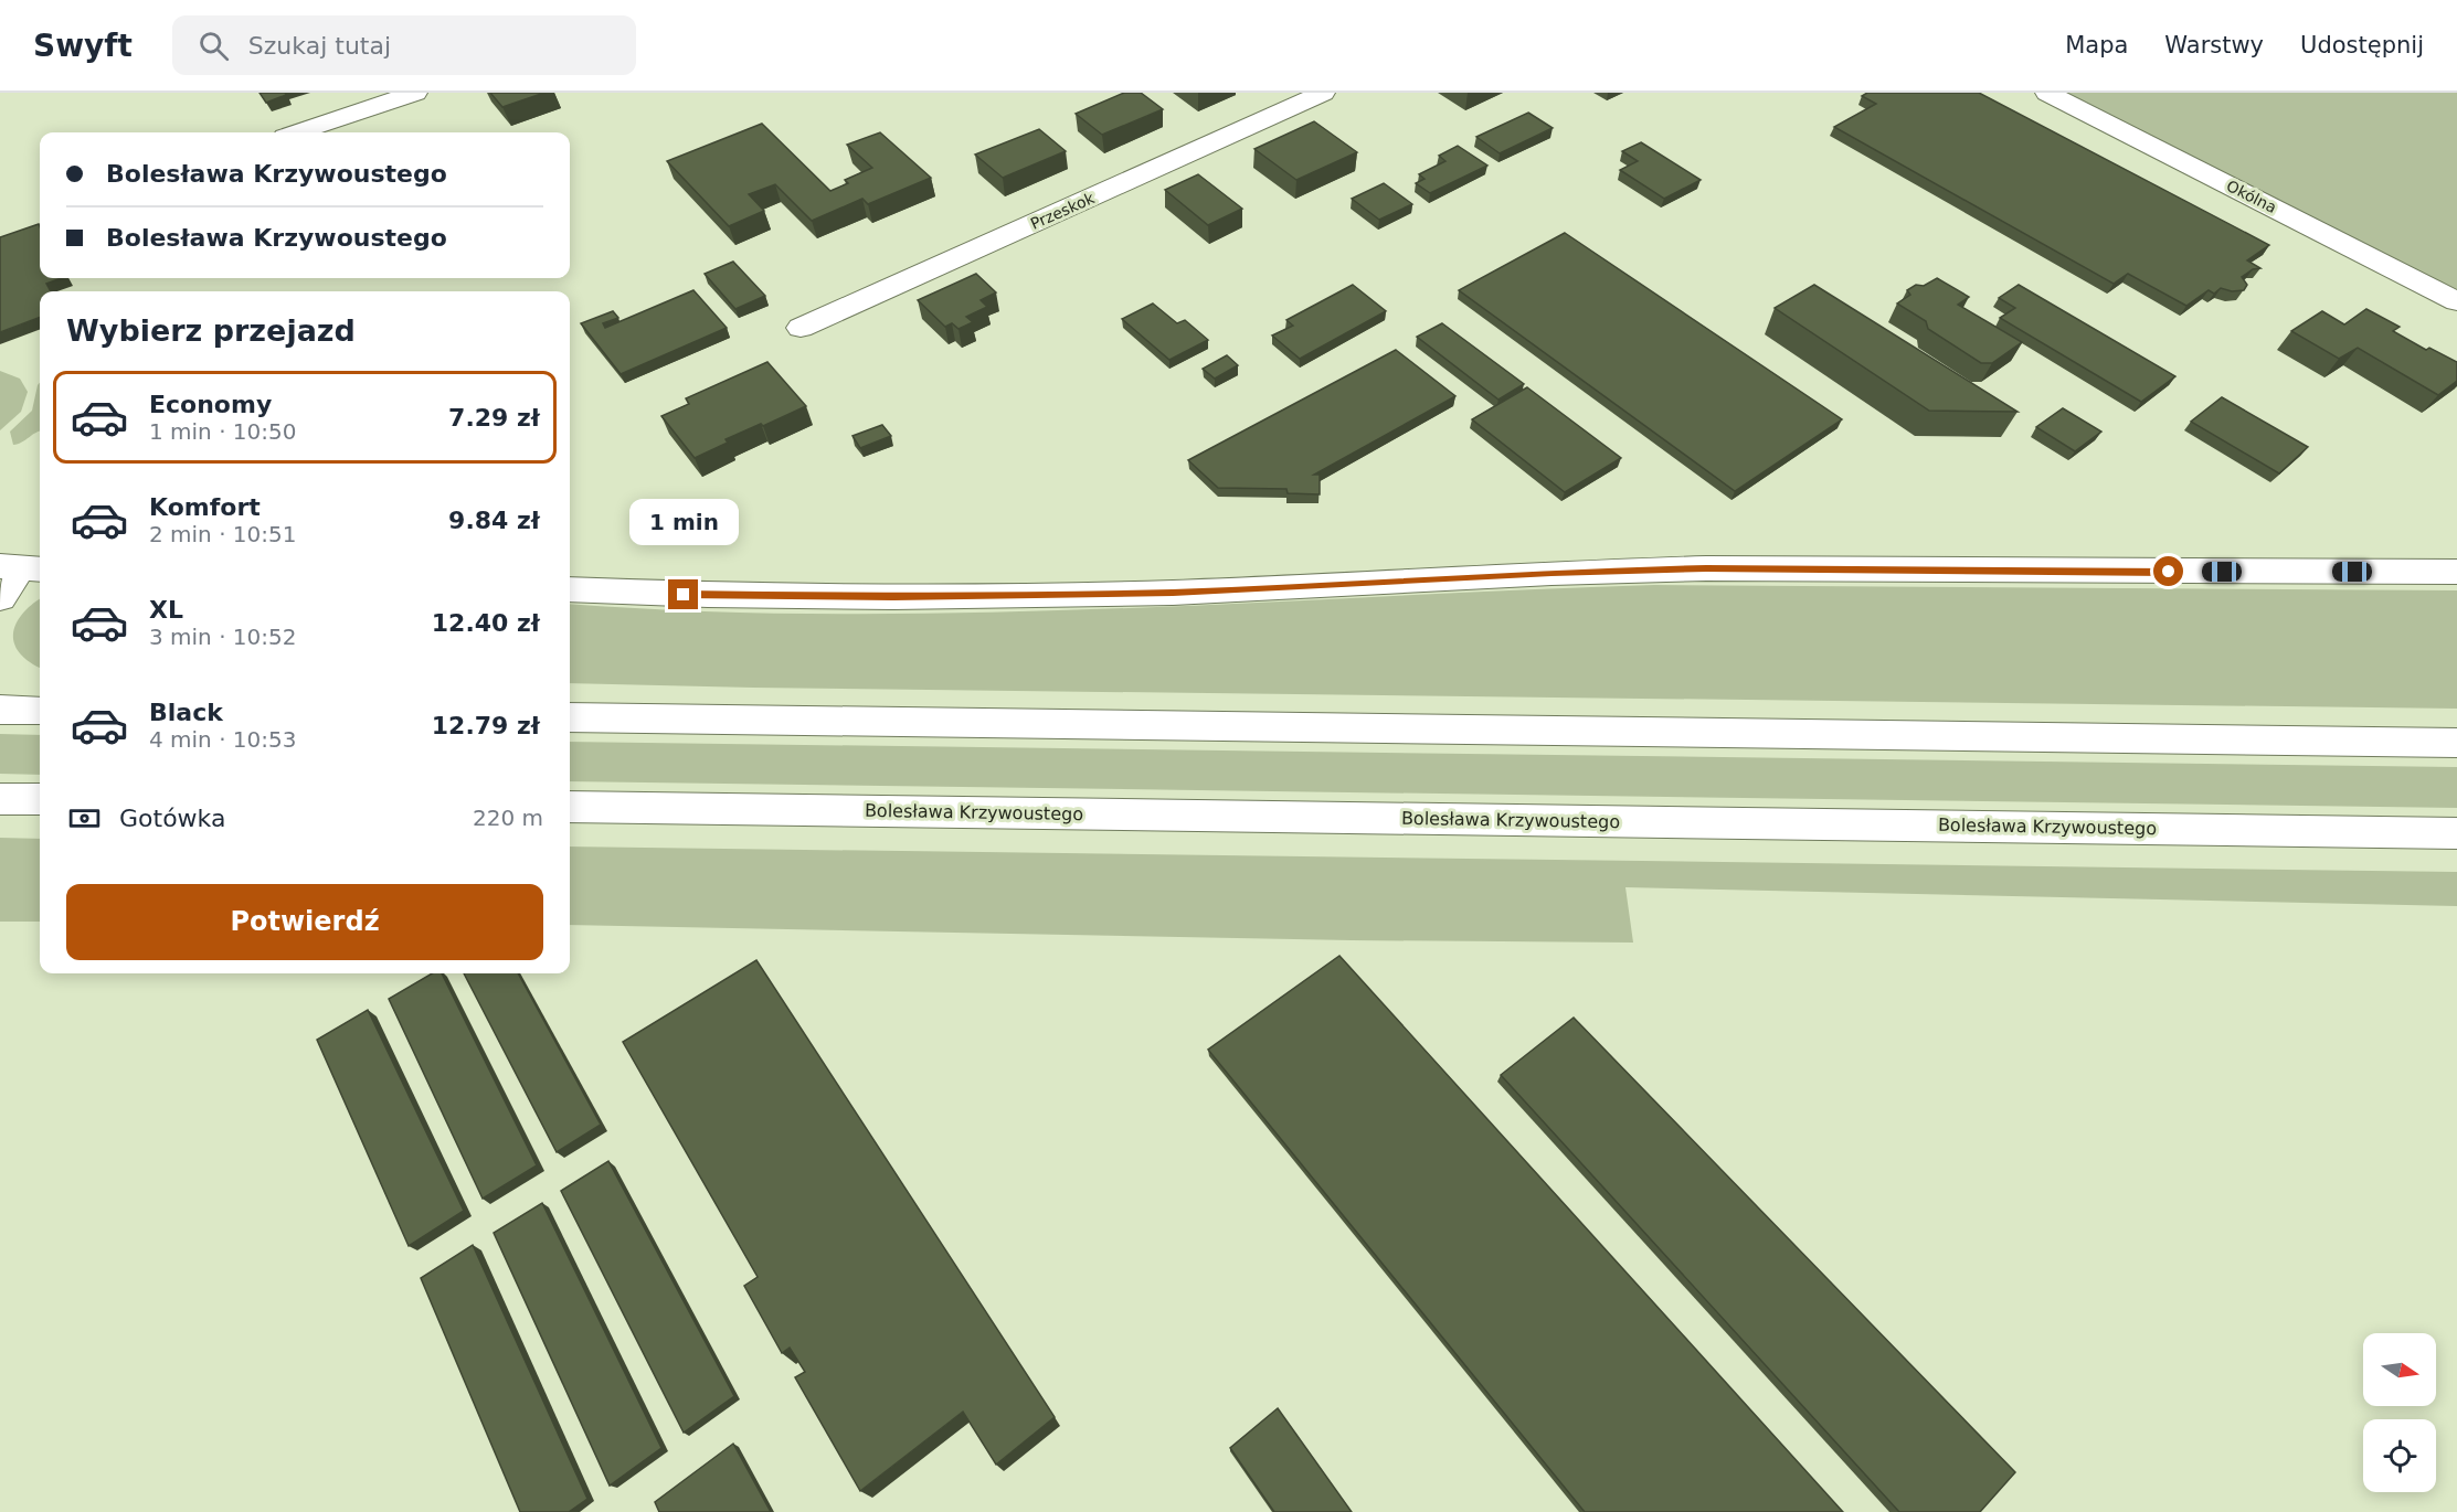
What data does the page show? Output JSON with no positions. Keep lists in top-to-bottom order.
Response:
{
  "streets": {
    "main road": ["Okólna", "Przeskok", "Bolesława Krzywoustego"]
  },
  "north": "right",
  "page": {
    "header": "Swyft",
    "search": "Szukaj tutaj",
    "nav": ["Mapa", "Warstwy", "Udostępnij"],
    "banner": ["Bolesława Krzywoustego", "Bolesława Krzywoustego"],
    "heading": "Wybierz przejazd",
    "list": [
      {
        "name": "Economy",
        "note": "1 min · 10:50",
        "value": "7.29 zł"
      },
      {
        "name": "Komfort",
        "note": "2 min · 10:51",
        "value": "9.84 zł"
      },
      {
        "name": "XL",
        "note": "3 min · 10:52",
        "value": "12.40 zł"
      },
      {
        "name": "Black",
        "note": "4 min · 10:53",
        "value": "12.79 zł"
      }
    ],
    "bubble": "1 min",
    "pay": ["Gotówka", "220 m"],
    "buttons": "Potwierdź"
  }
}
